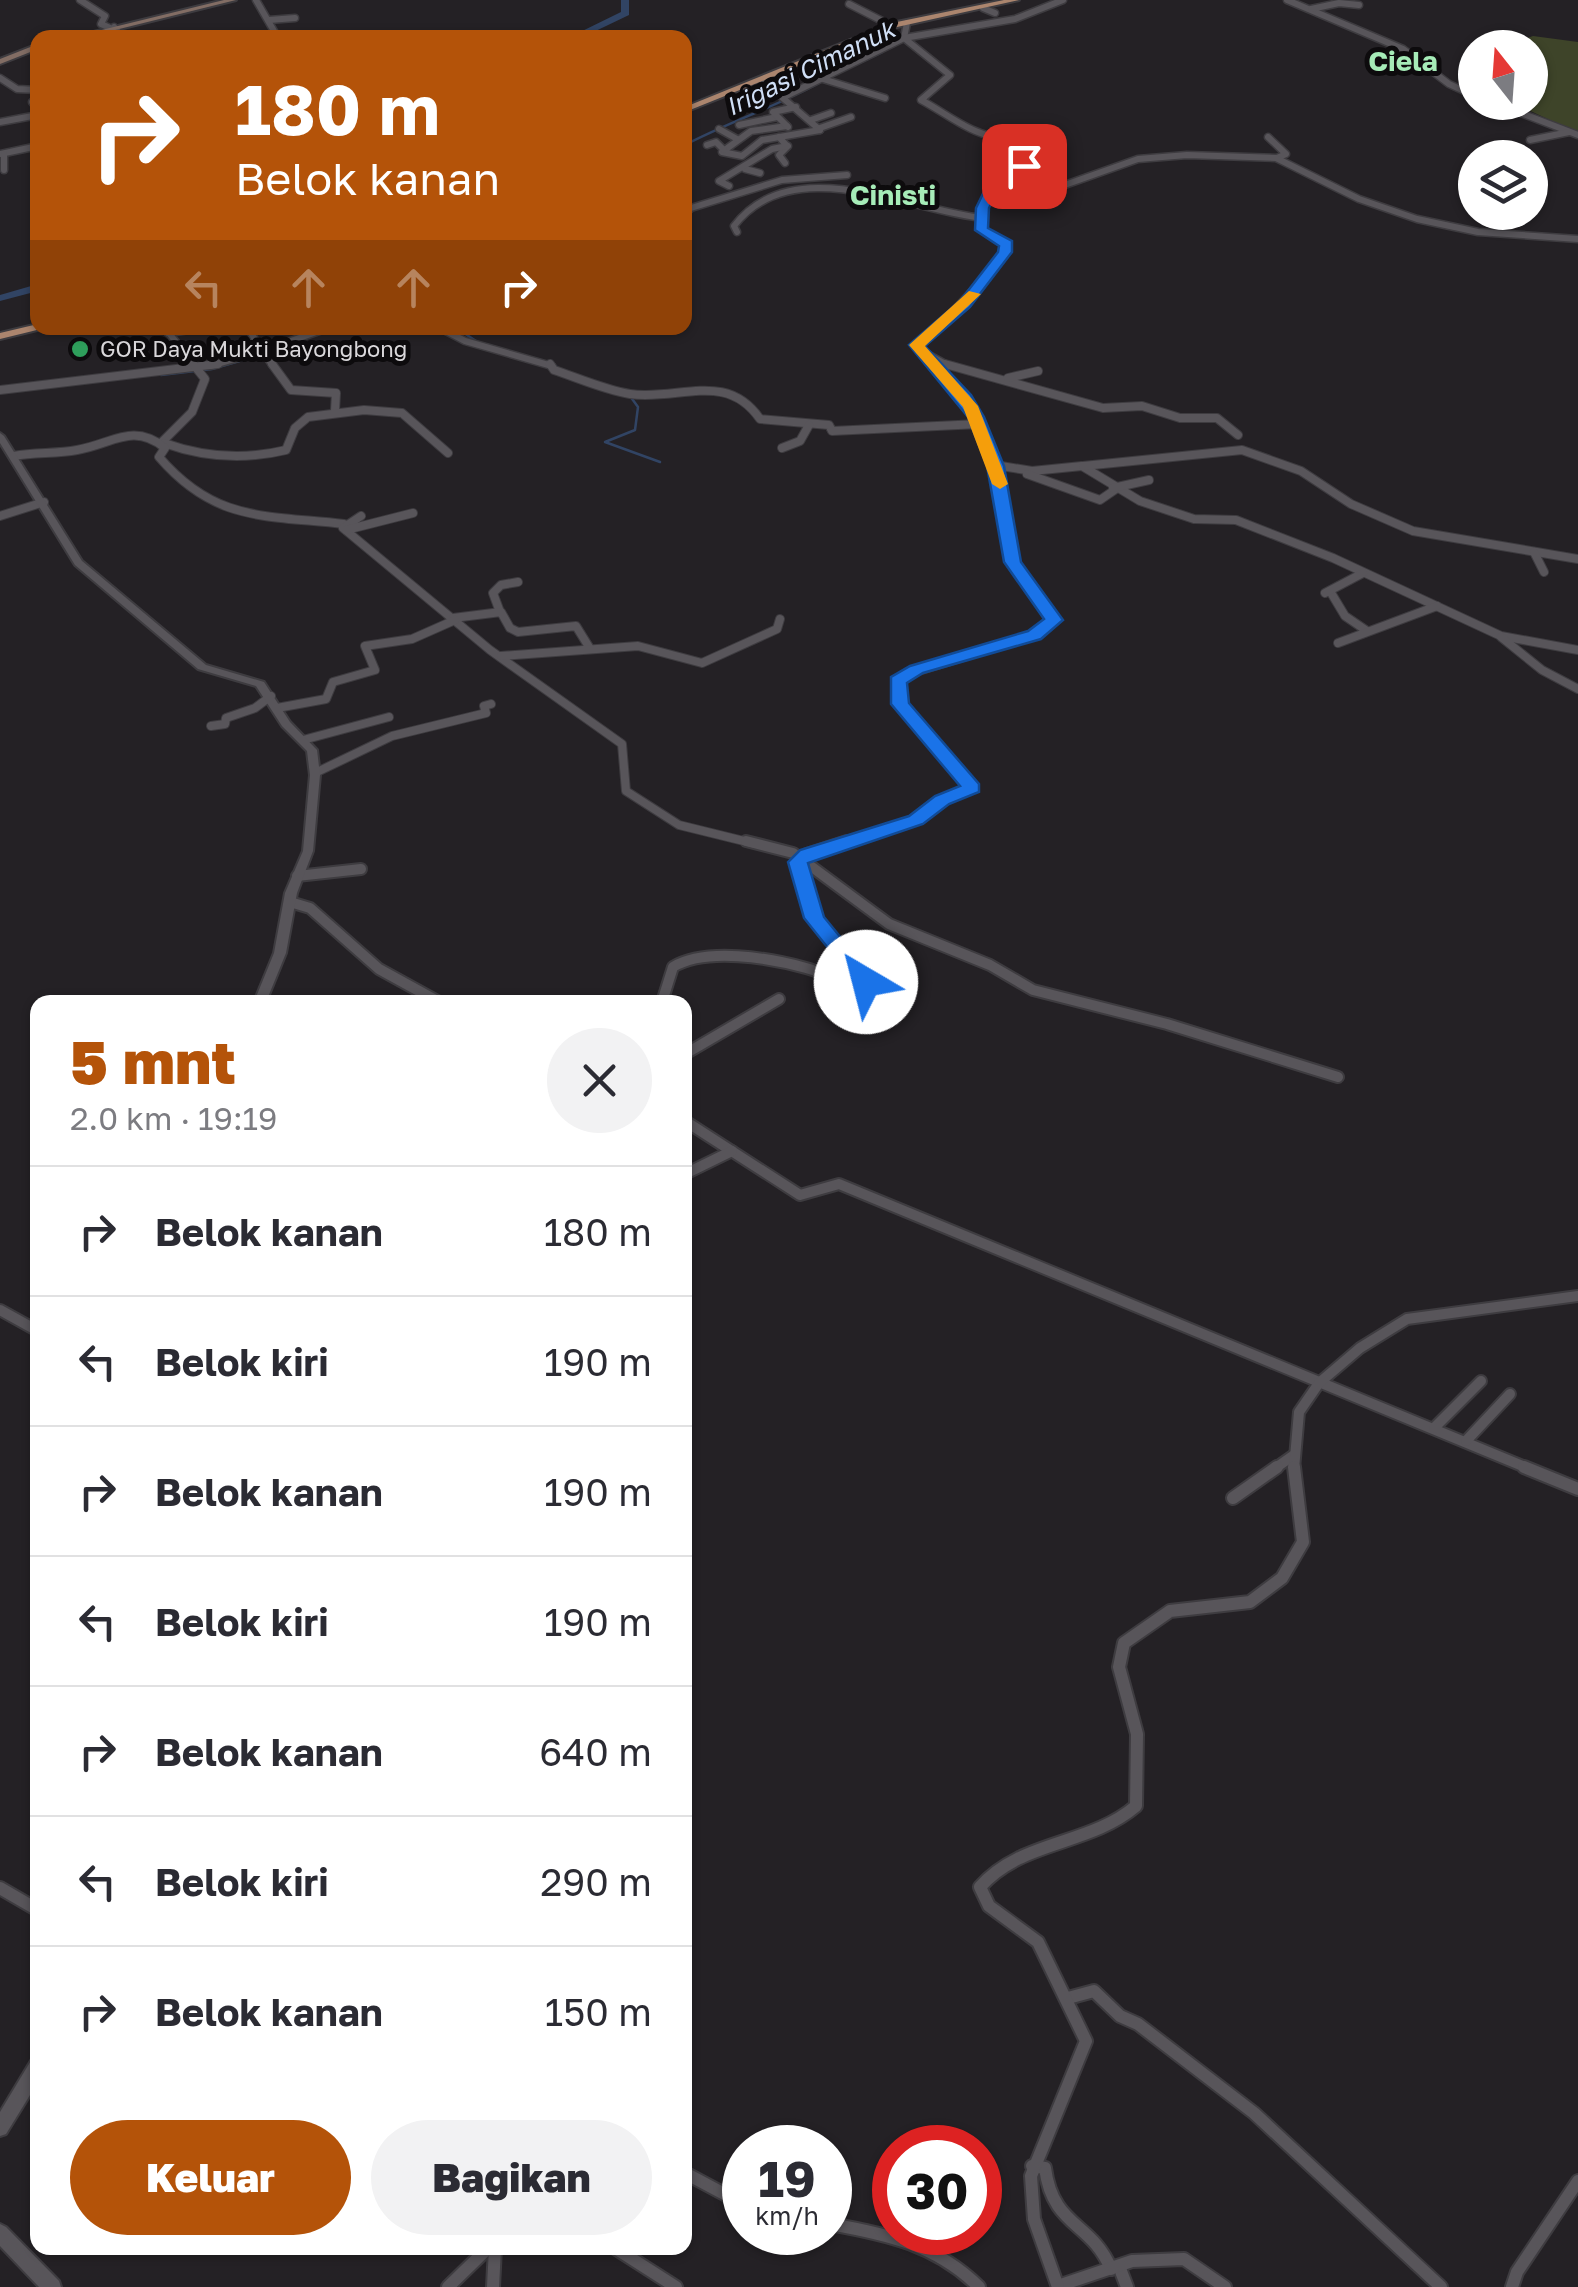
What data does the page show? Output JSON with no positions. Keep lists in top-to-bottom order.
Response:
{
  "districts": ["Ciela", "Cinisti"],
  "water": ["Irigasi Cimanuk"],
  "places": ["GOR Daya Mukti Bayongbong"],
  "north": "top",
  "page": {
    "turn": ["180 m", "Belok kanan"],
    "heading": ["5 mnt", "2.0 km · 19:19"],
    "list": [
      {
        "name": "Belok kanan",
        "value": "180 m"
      },
      {
        "name": "Belok kiri",
        "value": "190 m"
      },
      {
        "name": "Belok kanan",
        "value": "190 m"
      },
      {
        "name": "Belok kiri",
        "value": "190 m"
      },
      {
        "name": "Belok kanan",
        "value": "640 m"
      },
      {
        "name": "Belok kiri",
        "value": "290 m"
      },
      {
        "name": "Belok kanan",
        "value": "150 m"
      }
    ],
    "buttons": ["Keluar", "Bagikan"],
    "speed": "19 km/h",
    "limit": "30"
  }
}
